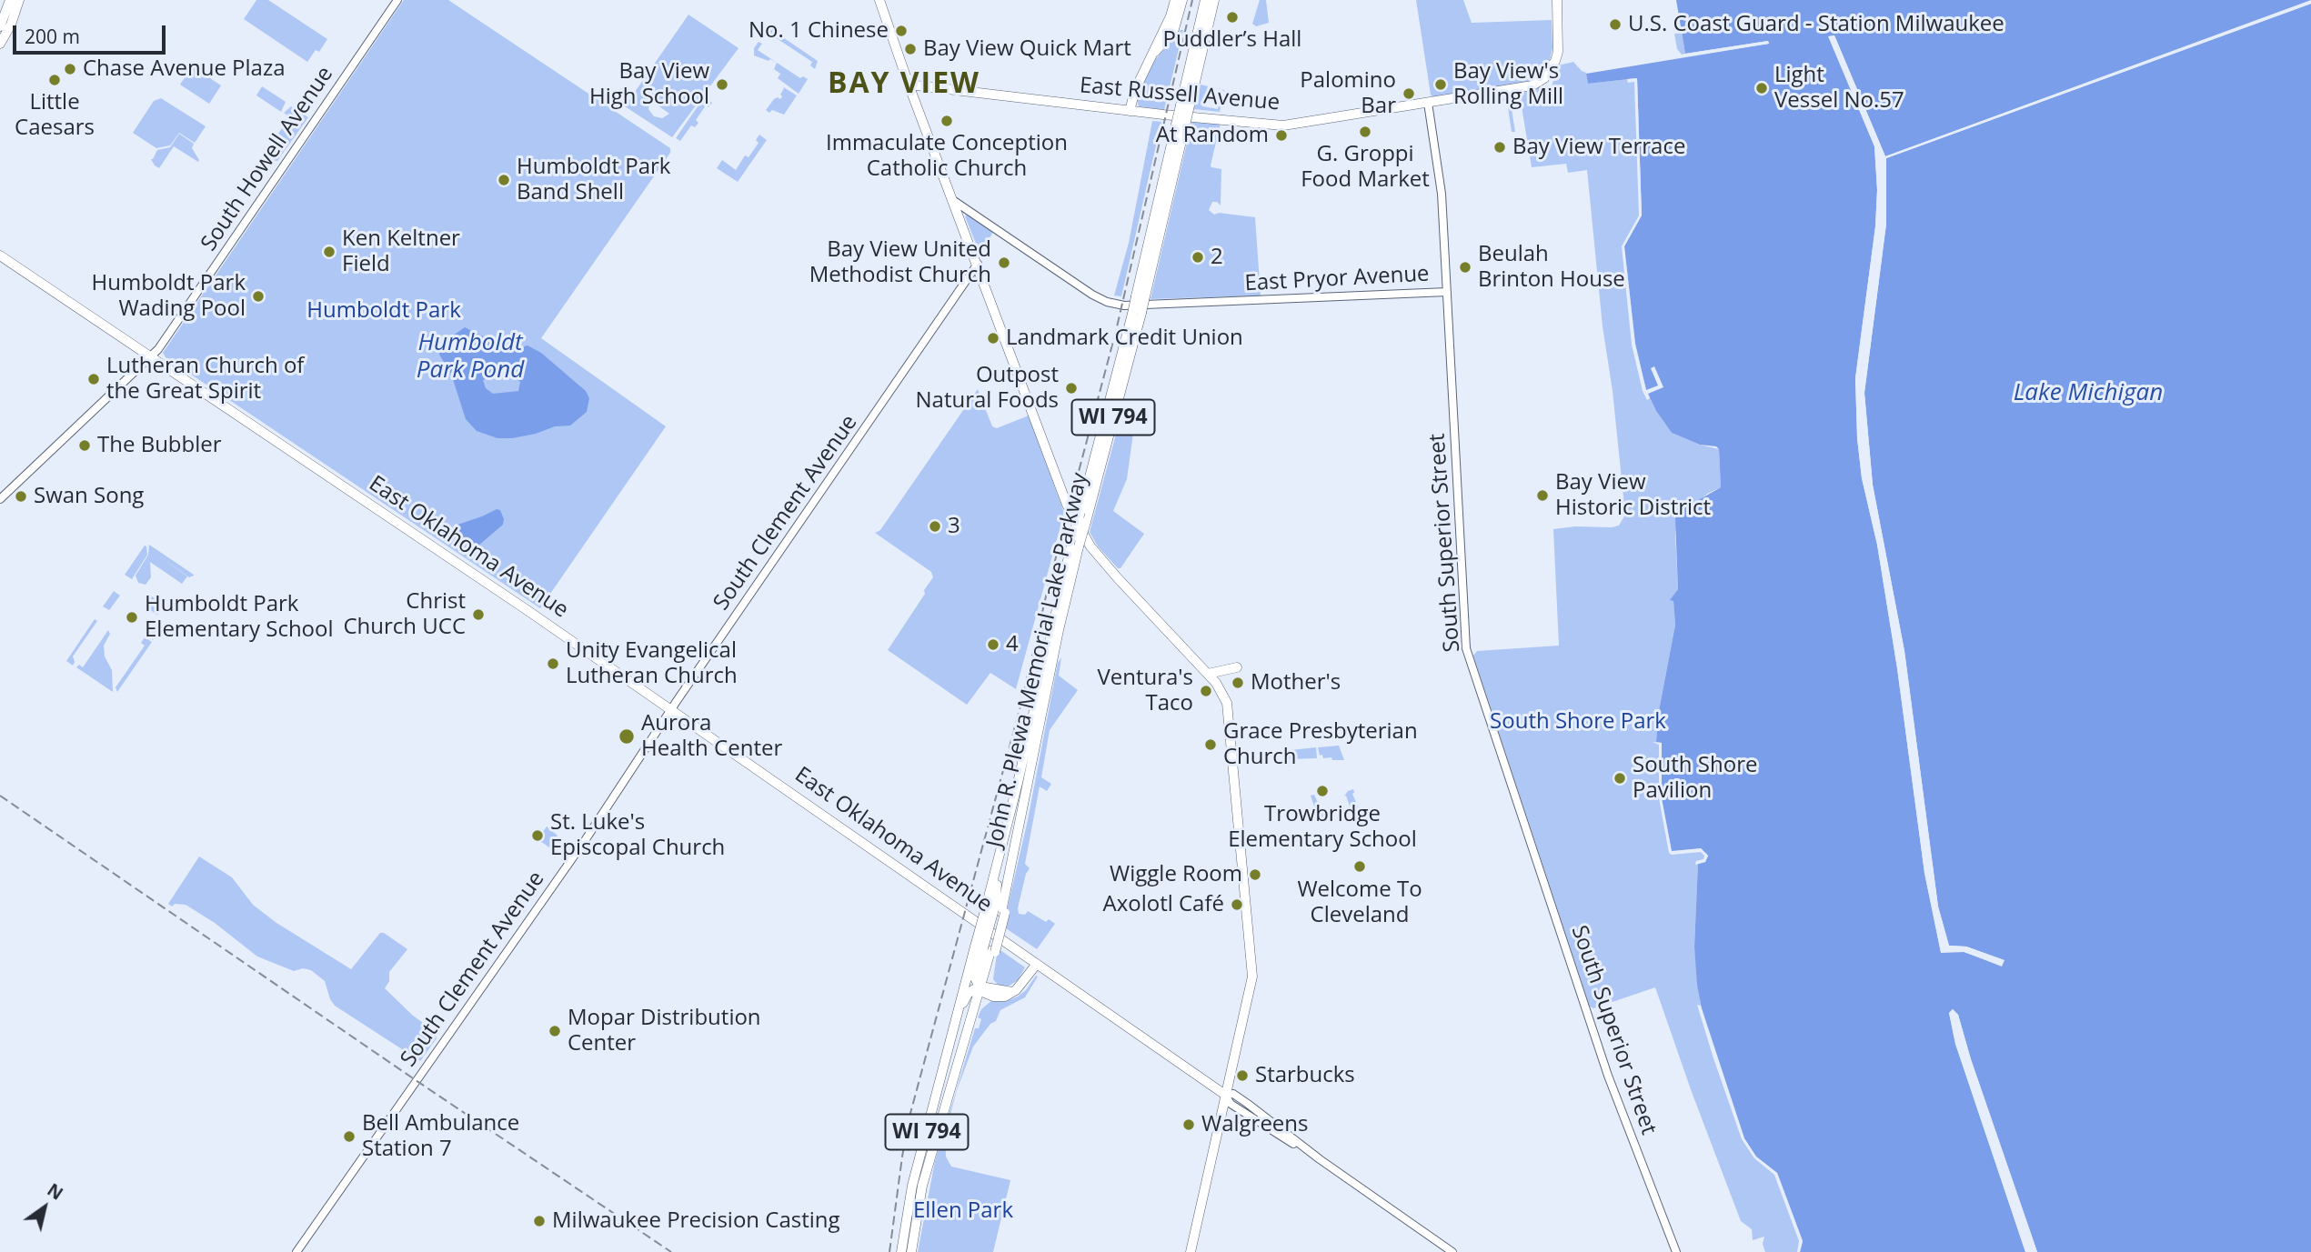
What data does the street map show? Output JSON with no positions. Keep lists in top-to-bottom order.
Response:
{
  "streets": {
    "main road": [
      "East Russell Avenue",
      "WI 794",
      "East Oklahoma Avenue",
      "John R. Plewa Memorial Lake Parkway"
    ],
    "street": [
      "South Howell Avenue",
      "East Pryor Avenue",
      "South Clement Avenue",
      "South Superior Street"
    ]
  },
  "crossings": [
    ["East Russell Avenue", "South Superior Street"],
    ["South Howell Avenue", "East Oklahoma Avenue"],
    ["East Pryor Avenue", "South Superior Street"],
    ["South Clement Avenue", "East Oklahoma Avenue"]
  ],
  "districts": ["BAY VIEW"],
  "water": ["Humboldt Park Pond", "Lake Michigan"],
  "parks": ["Humboldt Park", "South Shore Park", "Ellen Park"],
  "places": [
    "Puddler’s Hall",
    "U.S. Coast Guard - Station Milwaukee",
    "No. 1 Chinese",
    "Bay View Quick Mart",
    "Chase Avenue Plaza",
    "Little Caesars",
    "Bay View High School",
    "Bay View's Rolling Mill",
    "Light Vessel No.57",
    "Palomino Bar",
    "Immaculate Conception Catholic Church",
    "G. Groppi Food Market",
    "At Random",
    "Bay View Terrace",
    "Humboldt Park Band Shell",
    "Ken Keltner Field",
    "2",
    "Bay View United Methodist Church",
    "Beulah Brinton House",
    "Humboldt Park Wading Pool",
    "Landmark Credit Union",
    "Lutheran Church of the Great Spirit",
    "Outpost Natural Foods",
    "The Bubbler",
    "Bay View Historic District",
    "Swan Song",
    "3",
    "Christ Church UCC",
    "Humboldt Park Elementary School",
    "4",
    "Unity Evangelical Lutheran Church",
    "Mother's",
    "Ventura's Taco",
    "Aurora Health Center",
    "Grace Presbyterian Church",
    "South Shore Pavilion",
    "Trowbridge Elementary School",
    "St. Luke's Episcopal Church",
    "Welcome To Cleveland",
    "Wiggle Room",
    "Axolotl Café",
    "Mopar Distribution Center",
    "Starbucks",
    "Walgreens",
    "Bell Ambulance Station 7",
    "Milwaukee Precision Casting"
  ],
  "scale_bar": "200 m",
  "north": "top right"
}
